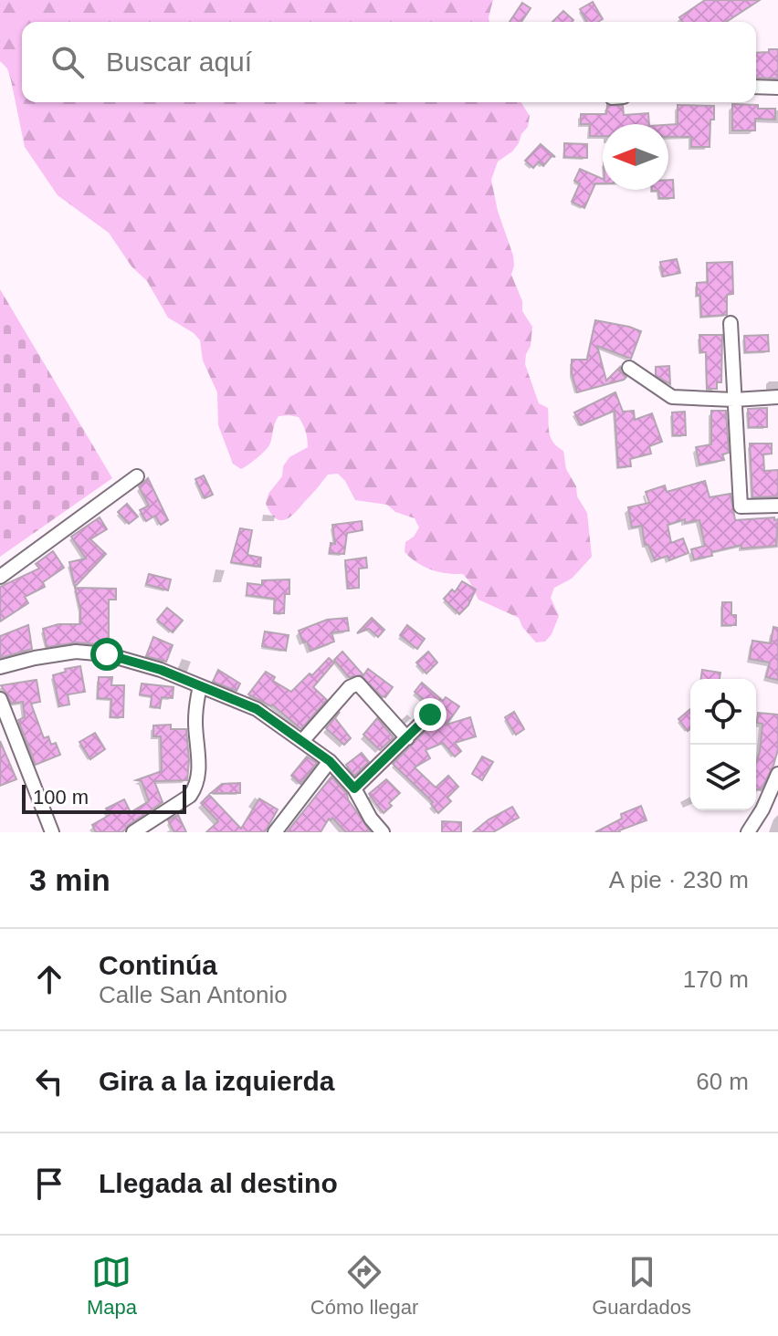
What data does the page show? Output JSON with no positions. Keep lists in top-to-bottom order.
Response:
{
  "scale_bar": "100 m",
  "north": "left",
  "page": {
    "search": "Buscar aquí",
    "scale": "100 m",
    "heading": ["3 min", "A pie · 230 m"],
    "list": [
      ["Continúa", "Calle San Antonio", "170 m"],
      ["Gira a la izquierda", "60 m"],
      "Llegada al destino"
    ],
    "nav": ["Mapa", "Cómo llegar", "Guardados"]
  }
}
